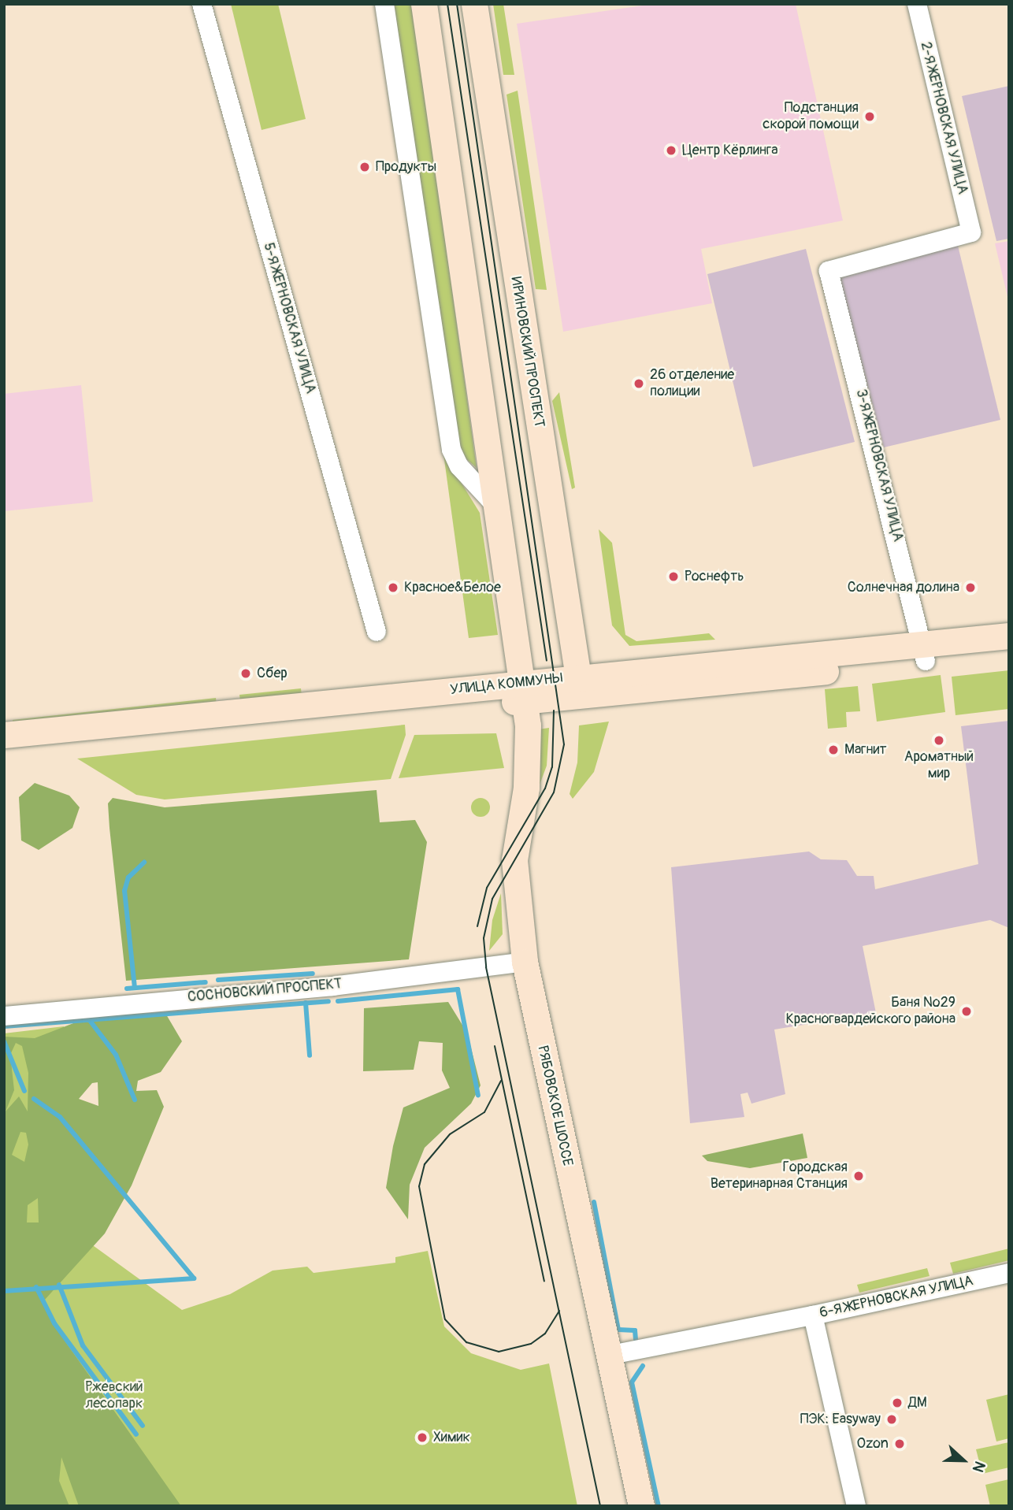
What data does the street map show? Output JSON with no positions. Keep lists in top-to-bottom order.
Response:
{
  "streets": {
    "main road": ["ИРИНОВСКИЙ ПРОСПЕКТ", "УЛИЦА КОММУНЫ", "РЯБОВСКОЕ ШОССЕ"],
    "street": [
      "2-Я ЖЕРНОВСКАЯ УЛИЦА",
      "5-Я ЖЕРНОВСКАЯ УЛИЦА",
      "3-Я ЖЕРНОВСКАЯ УЛИЦА",
      "СОСНОВСКИЙ ПРОСПЕКТ",
      "6-Я ЖЕРНОВСКАЯ УЛИЦА"
    ]
  },
  "crossings": [
    ["2-Я ЖЕРНОВСКАЯ УЛИЦА", "3-Я ЖЕРНОВСКАЯ УЛИЦА"],
    ["ИРИНОВСКИЙ ПРОСПЕКТ", "УЛИЦА КОММУНЫ"],
    ["3-Я ЖЕРНОВСКАЯ УЛИЦА", "УЛИЦА КОММУНЫ"],
    ["УЛИЦА КОММУНЫ", "РЯБОВСКОЕ ШОССЕ"],
    ["СОСНОВСКИЙ ПРОСПЕКТ", "РЯБОВСКОЕ ШОССЕ"]
  ],
  "parks": ["Ржевский лесопарк"],
  "places": [
    "Подстанция скорой помощи",
    "Центр Кёрлинга",
    "Продукты",
    "26 отделение полиции",
    "Роснефть",
    "Красное&Белое",
    "Солнечная долина",
    "Сбер",
    "Ароматный мир",
    "Магнит",
    "Баня №29 Красногвардейского района",
    "Городская Ветеринарная Станция",
    "ДМ",
    "ПЭК: Easyway",
    "Химик",
    "Ozon"
  ],
  "north": "right"
}
